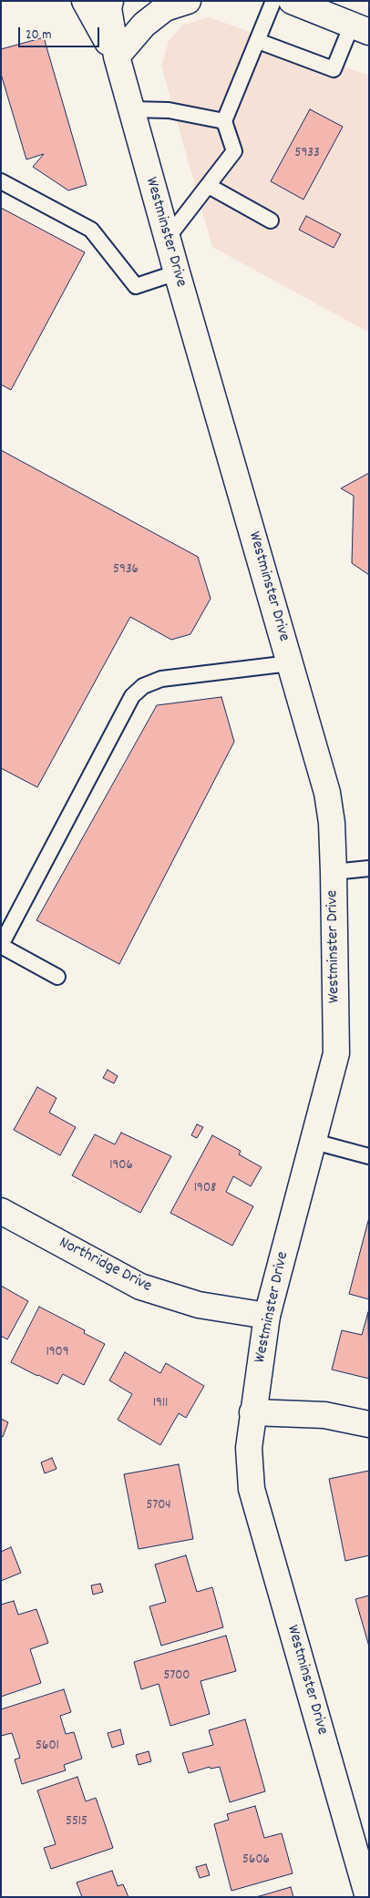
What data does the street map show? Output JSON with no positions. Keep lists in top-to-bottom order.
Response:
{
  "streets": {
    "street": ["Westminster Drive", "Northridge Drive"]
  },
  "crossings": [
    ["Westminster Drive", "Northridge Drive"]
  ],
  "house_numbers": [
    "5933",
    "5936",
    "1906",
    "1908",
    "1909",
    "1911",
    "5704",
    "5700",
    "5601",
    "5515",
    "5606"
  ],
  "scale_bar": "20 m"
}
